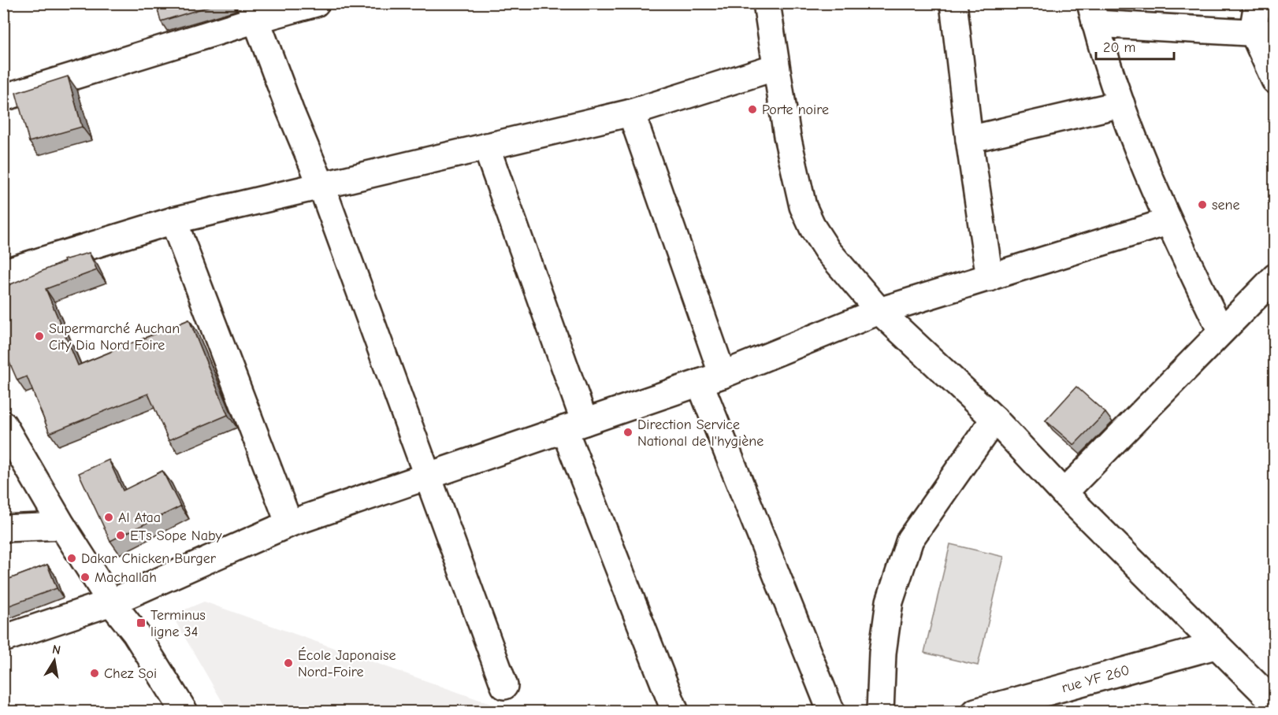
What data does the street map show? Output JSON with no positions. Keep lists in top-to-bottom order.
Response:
{
  "streets": {
    "street": ["rue YF 260"]
  },
  "places": {
    "other": [
      "Porte noire",
      "sene",
      "Supermarché Auchan City Dia Nord Foire",
      "Direction Service National de l'hygiène",
      "Al Ataa",
      "ETs Sope Naby",
      "Dakar Chicken Burger",
      "Machallah",
      "École Japonaise Nord-Foire",
      "Chez Soi"
    ],
    "transit": ["Terminus ligne 34"]
  },
  "scale_bar": "20 m",
  "north": "top"
}
